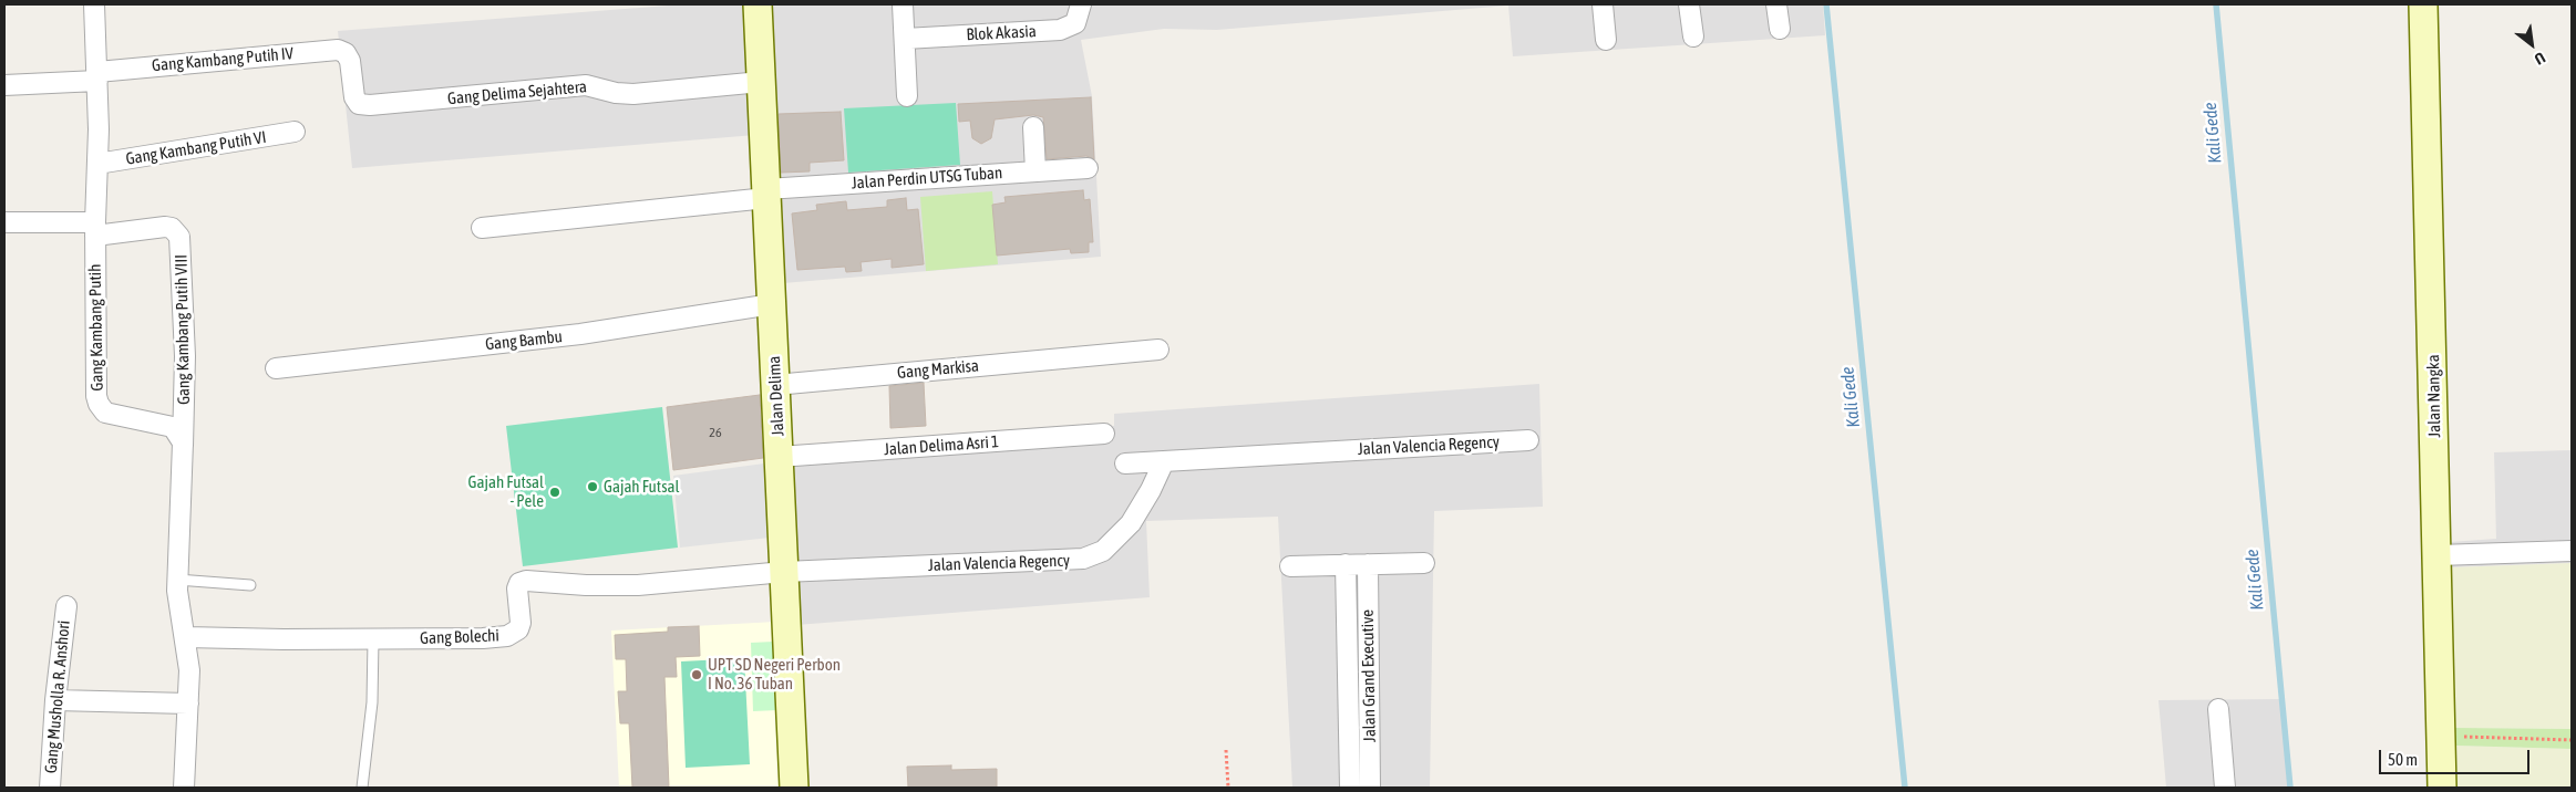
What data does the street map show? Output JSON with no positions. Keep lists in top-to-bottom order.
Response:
{
  "streets": {
    "street": [
      "Blok Akasia",
      "Gang Kambang Putih IV",
      "Gang Delima Sejahtera",
      "Gang Kambang Putih VI",
      "Jalan Perdin UTSG Tuban",
      "Gang Kambang Putih",
      "Gang Kambang Putih VIII",
      "Gang Bambu",
      "Gang Markisa",
      "Jalan Delima",
      "Jalan Nangka",
      "Jalan Delima Asri 1",
      "Jalan Valencia Regency",
      "Gang Bolechi",
      "Jalan Grand Executive",
      "Gang Musholla R. Anshori"
    ]
  },
  "crossings": [
    ["Gang Kambang Putih IV", "Gang Delima Sejahtera"],
    ["Gang Kambang Putih IV", "Gang Kambang Putih"],
    ["Gang Delima Sejahtera", "Jalan Delima"],
    ["Gang Kambang Putih VI", "Gang Kambang Putih"],
    ["Jalan Perdin UTSG Tuban", "Jalan Delima"],
    ["Gang Kambang Putih", "Gang Kambang Putih VIII"],
    ["Gang Bambu", "Jalan Delima"],
    ["Gang Markisa", "Jalan Delima"],
    ["Jalan Delima", "Jalan Delima Asri 1"],
    ["Jalan Delima", "Jalan Valencia Regency"],
    ["Jalan Delima", "Gang Bolechi"],
    ["Jalan Valencia Regency", "Gang Bolechi"]
  ],
  "water": ["Kali Gede"],
  "places": ["Gajah Futsal", "Gajah Futsal - Pele", "UPT SD Negeri Perbon I No. 36 Tuban"],
  "house_numbers": ["26"],
  "scale_bar": "50 m",
  "north": "bottom right"
}
